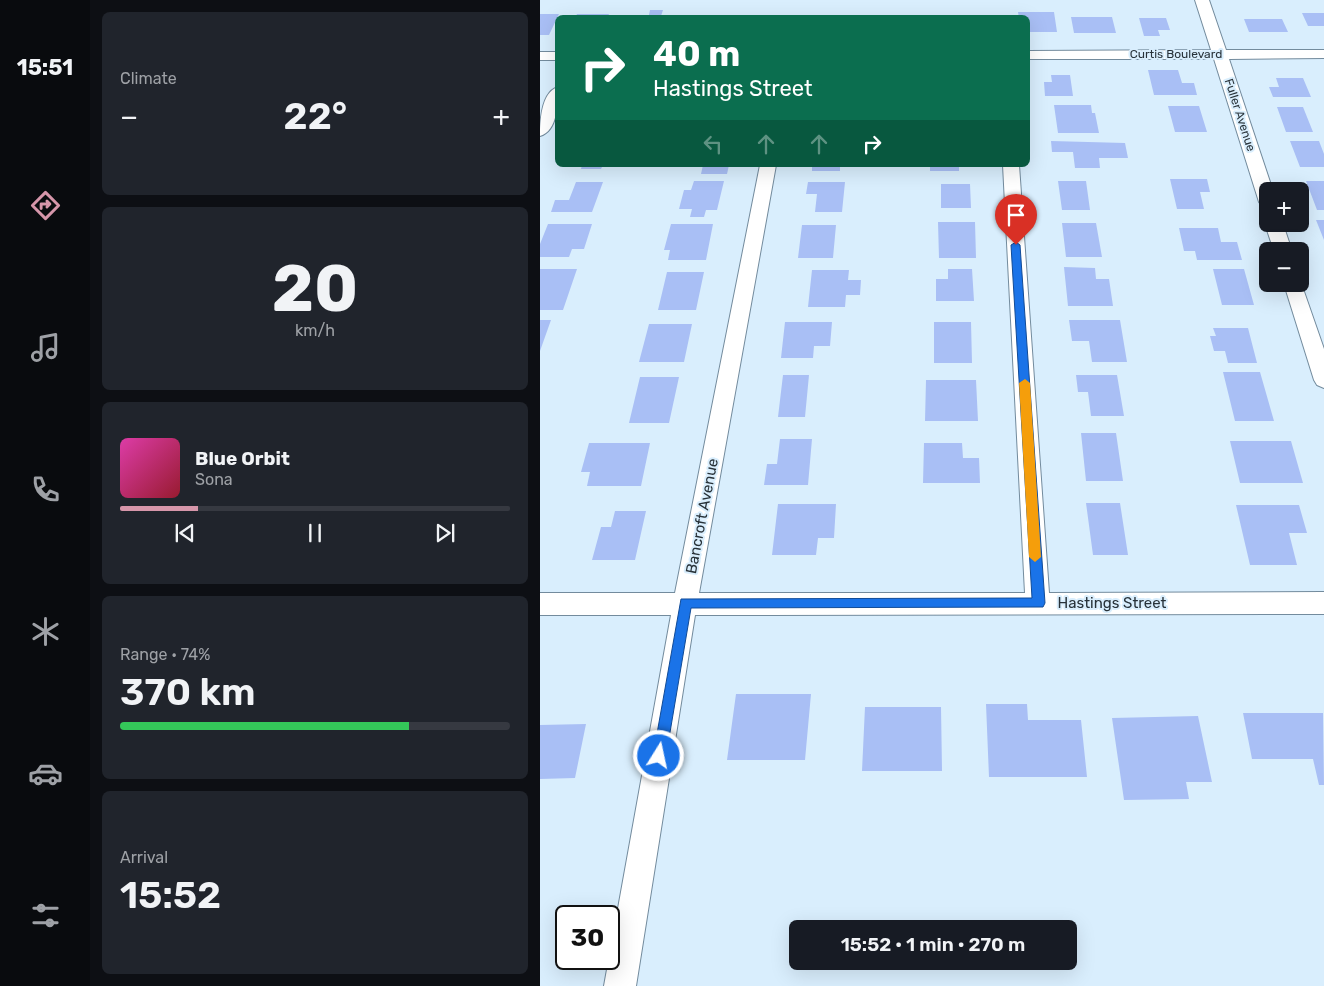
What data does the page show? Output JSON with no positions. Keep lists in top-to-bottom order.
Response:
{
  "streets": {
    "street": [
      "Curtis Boulevard",
      "Fuller Avenue",
      "Bancroft Avenue",
      "Hastings Street"
    ]
  },
  "crossings": [
    ["Curtis Boulevard", "Fuller Avenue"],
    ["Bancroft Avenue", "Hastings Street"]
  ],
  "page": {
    "tabs": "15:51",
    "tile": [
      "Climate",
      ["20", "km/h"],
      ["Range · 74%", "370 km"],
      ["Arrival", "15:52"]
    ],
    "turn": ["40 m", "Hastings Street"],
    "heat": ["−", "22°", "+"],
    "map_buttons": ["+", "−"],
    "song": ["Blue Orbit", "Sona"],
    "limit": "30",
    "trip": "15:52 · 1 min · 270 m"
  }
}
